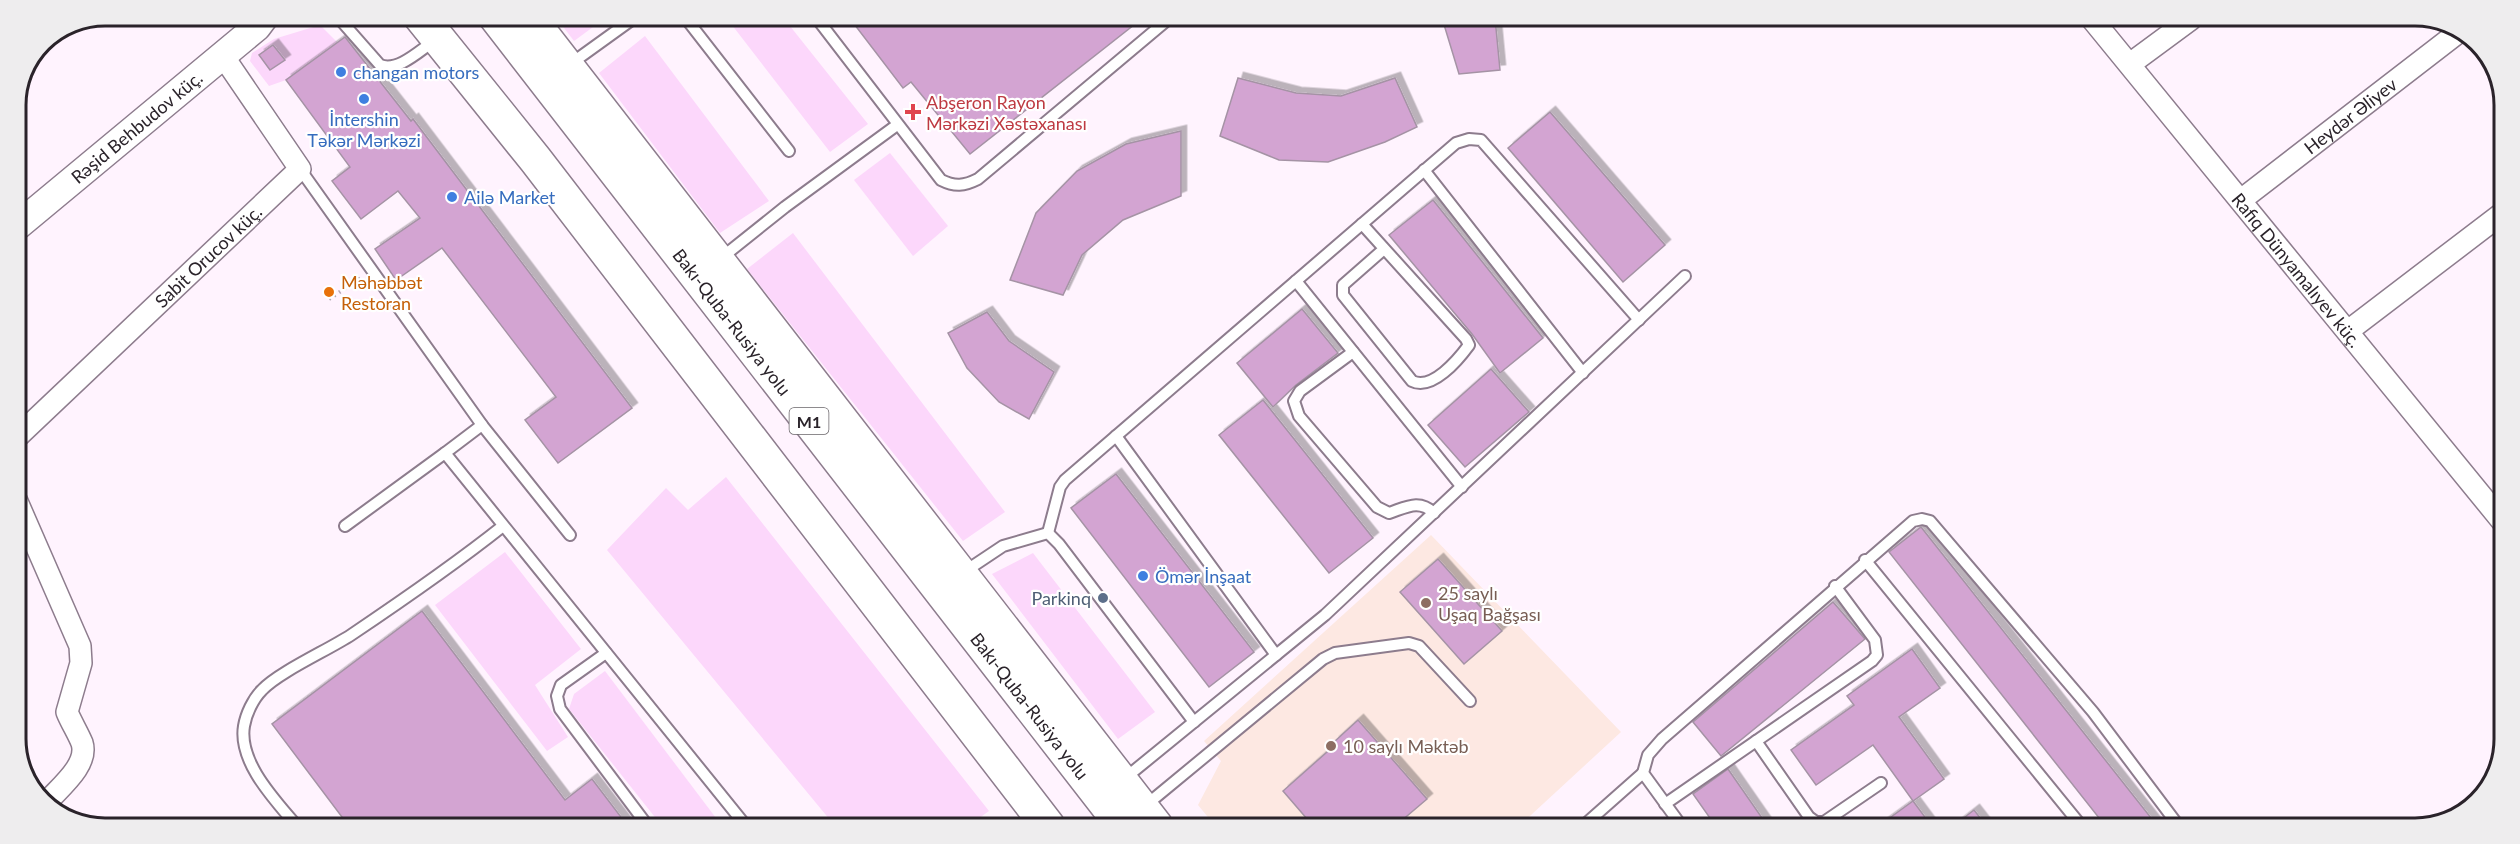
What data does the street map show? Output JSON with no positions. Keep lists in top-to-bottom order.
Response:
{
  "streets": {
    "highway": ["Bakı-Quba-Rusiya yolu", "M1"],
    "street": [
      "Heydər Əliyev",
      "Rəşid Behbudov küç.",
      "Sabit Orucov küç.",
      "Rafiq Dünyamalıyev küç."
    ]
  },
  "crossings": [
    ["Heydər Əliyev", "Rafiq Dünyamalıyev küç."]
  ],
  "places": {
    "other": [
      "changan motors",
      "İntershin Tәkәr Mәrkәzi",
      "Ailə Market",
      "Məhəbbət Restoran",
      "Ömər İnşaat",
      "Parkinq",
      "25 saylı Uşaq Bağşası",
      "10 saylı Məktəb"
    ],
    "health": ["Abşeron Rayon Mərkəzi Xəstəxanası"]
  }
}
